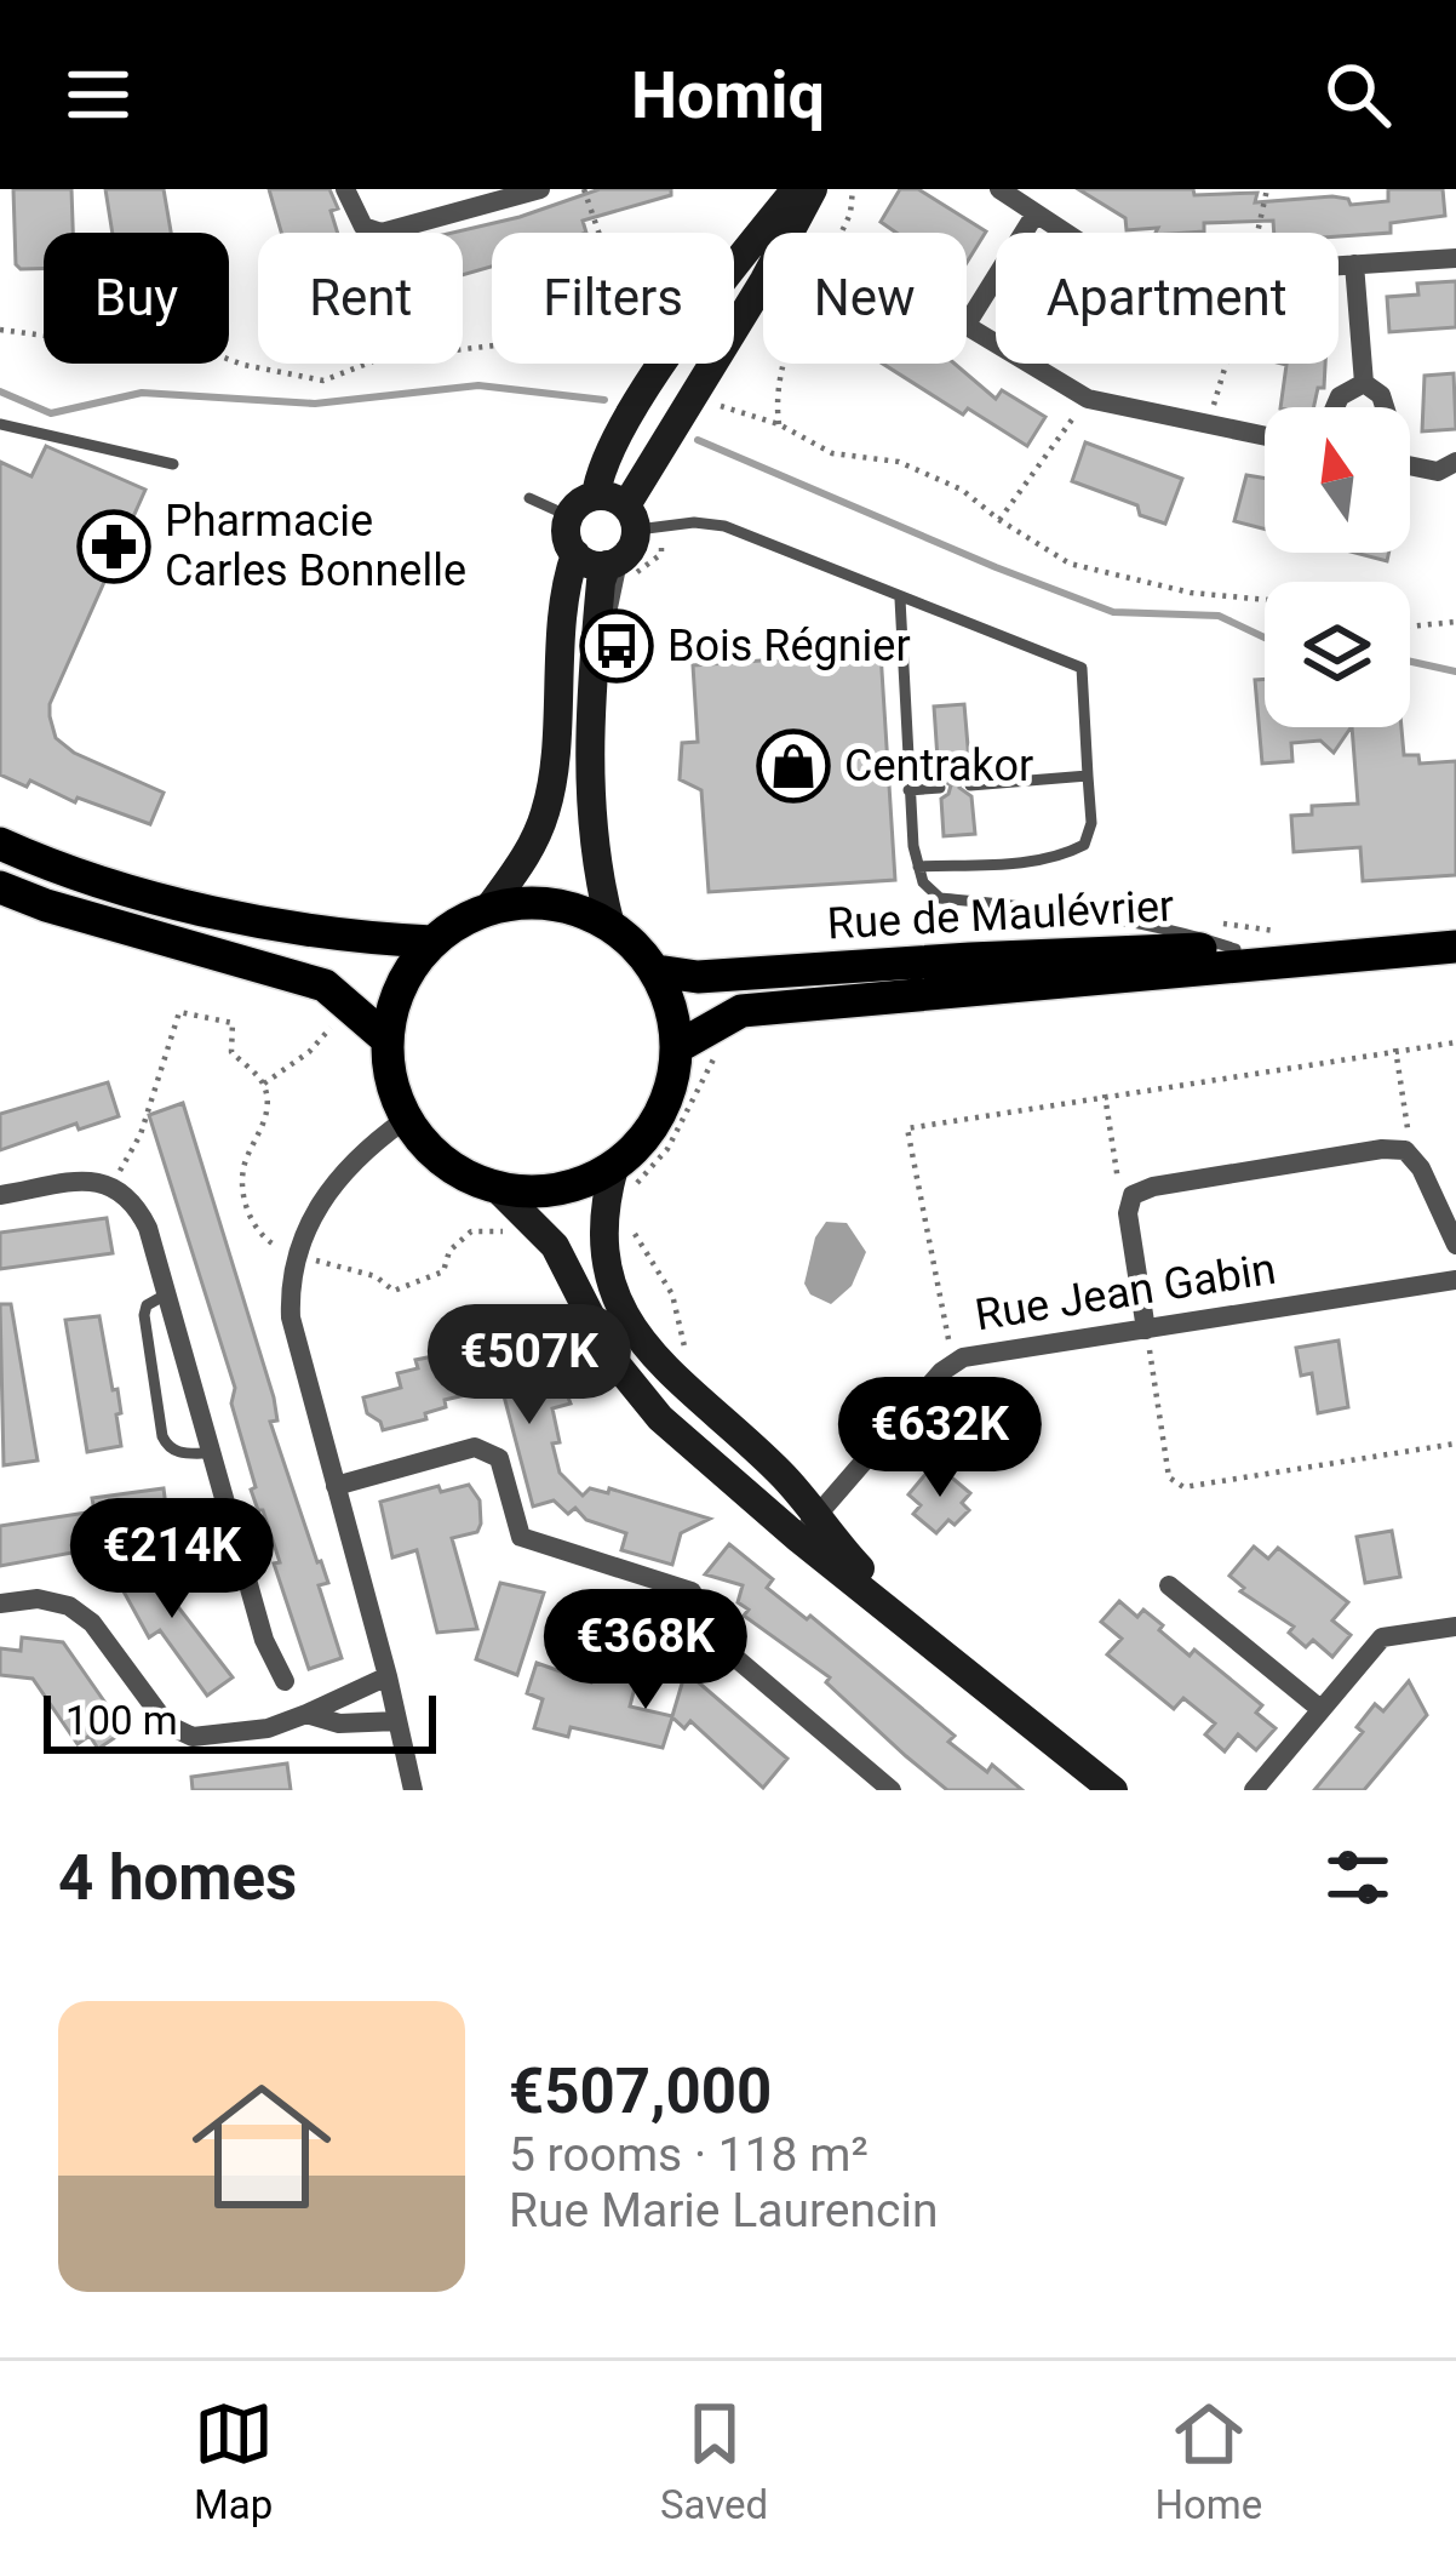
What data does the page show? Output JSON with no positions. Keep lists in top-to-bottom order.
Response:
{
  "streets": {
    "main road": ["Rue de Maulévrier"],
    "street": ["Rue Jean Gabin"]
  },
  "places": {
    "pharmacy": ["Pharmacie Carles Bonnelle"],
    "bus stop": ["Bois Régnier"],
    "shop": ["Centrakor"]
  },
  "scale_bar": "100 m",
  "north": "top",
  "page": {
    "header": "Homiq",
    "chip": [
      "Buy",
      "Rent",
      "Filters",
      "New",
      "Apartment"
    ],
    "price": [
      "€507K",
      "€632K",
      "€214K",
      "€368K"
    ],
    "scale": "100 m",
    "heading": "4 homes",
    "list": [
      {
        "name": "€507,000",
        "note": "5 rooms · 118 m² · Rue Marie Laurencin"
      }
    ],
    "tabs": ["Map", "Saved", "Home"]
  }
}
